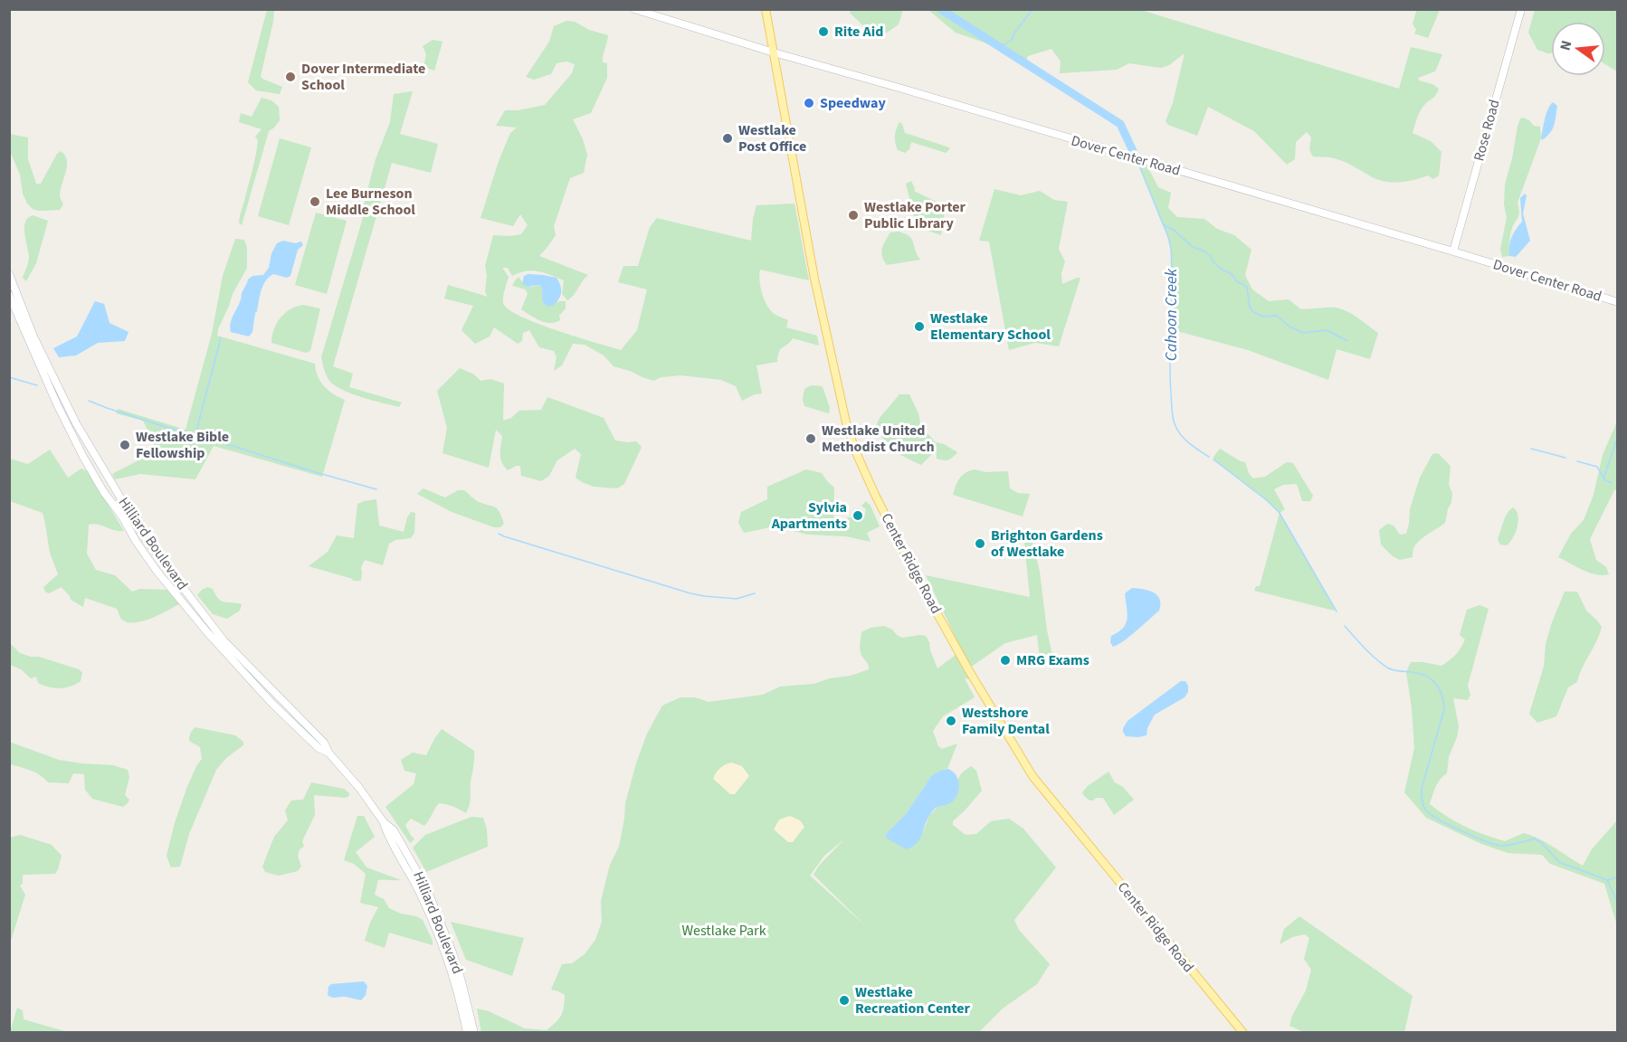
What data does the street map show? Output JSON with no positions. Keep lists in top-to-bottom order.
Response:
{
  "streets": {
    "main road": [
      "Rose Road",
      "Dover Center Road",
      "Hilliard Boulevard",
      "Center Ridge Road"
    ]
  },
  "crossings": [
    ["Rose Road", "Dover Center Road"],
    ["Dover Center Road", "Center Ridge Road"]
  ],
  "water": ["Cahoon Creek"],
  "parks": ["Westlake Park"],
  "places": [
    "Rite Aid",
    "Dover Intermediate School",
    "Speedway",
    "Westlake Post Office",
    "Lee Burneson Middle School",
    "Westlake Porter Public LIbrary",
    "Westlake Elementary School",
    "Westlake United Methodist Church",
    "Westlake Bible Fellowship",
    "Sylvia Apartments",
    "Brighton Gardens of Westlake",
    "MRG Exams",
    "Westshore Family Dental",
    "Westlake Recreation Center"
  ],
  "north": "left"
}
